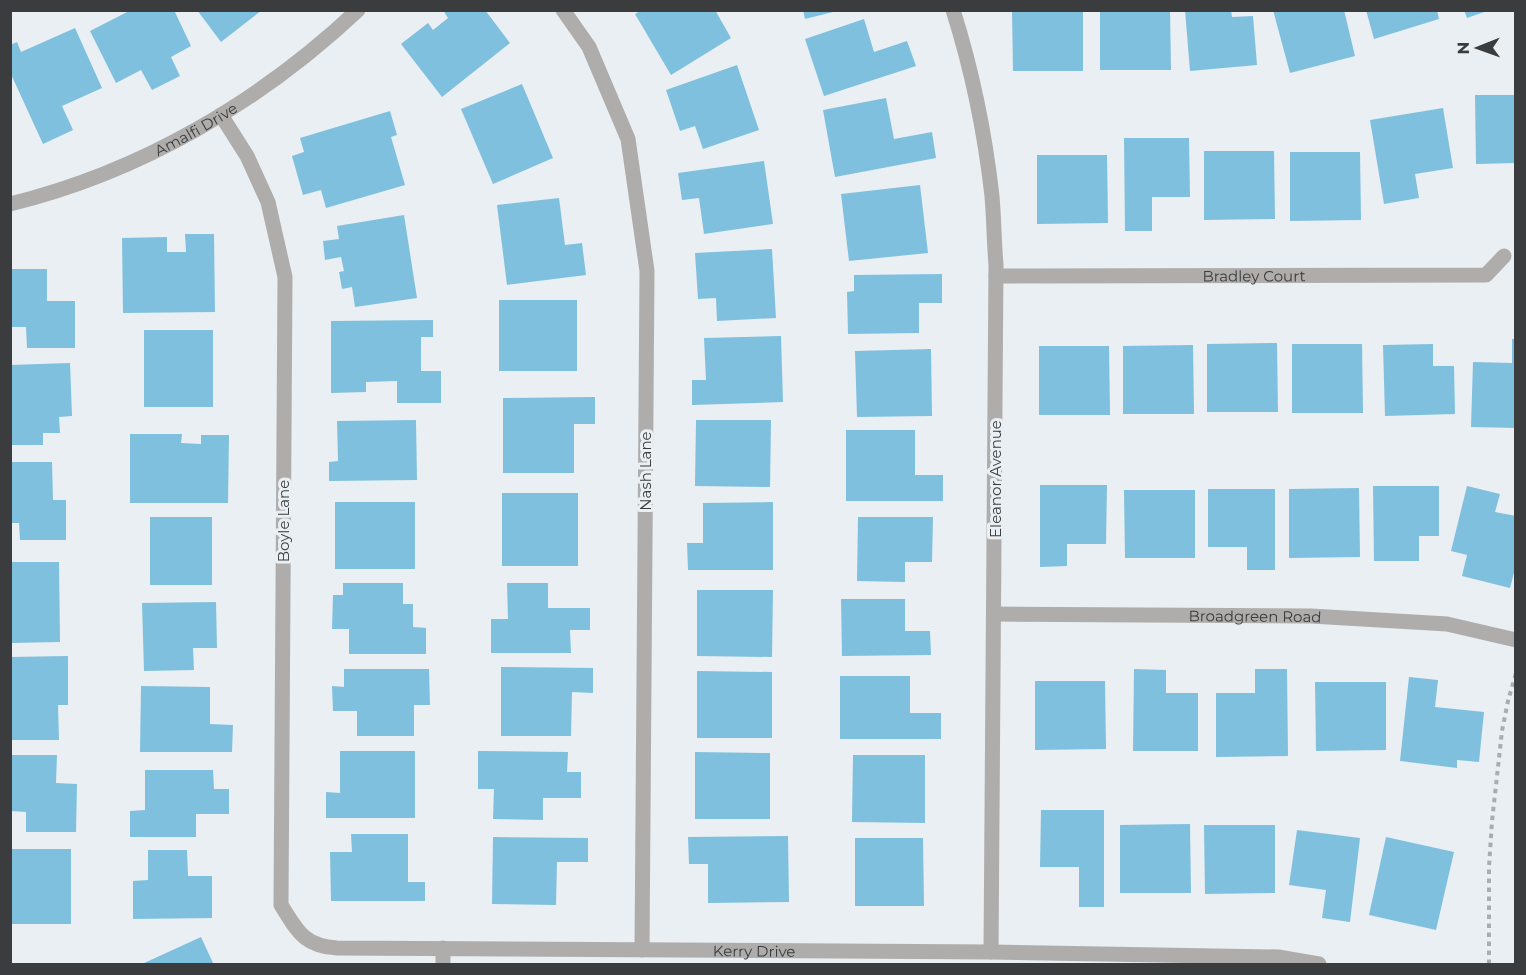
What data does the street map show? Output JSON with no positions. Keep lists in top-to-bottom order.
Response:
{
  "streets": {
    "street": [
      "Amalfi Drive",
      "Bradley Court",
      "Nash Lane",
      "Eleanor Avenue",
      "Boyle Lane",
      "Broadgreen Road",
      "Kerry Drive"
    ]
  },
  "crossings": [
    ["Amalfi Drive", "Boyle Lane"],
    ["Bradley Court", "Eleanor Avenue"],
    ["Nash Lane", "Kerry Drive"],
    ["Eleanor Avenue", "Broadgreen Road"],
    ["Eleanor Avenue", "Kerry Drive"],
    ["Boyle Lane", "Kerry Drive"]
  ],
  "north": "left"
}
